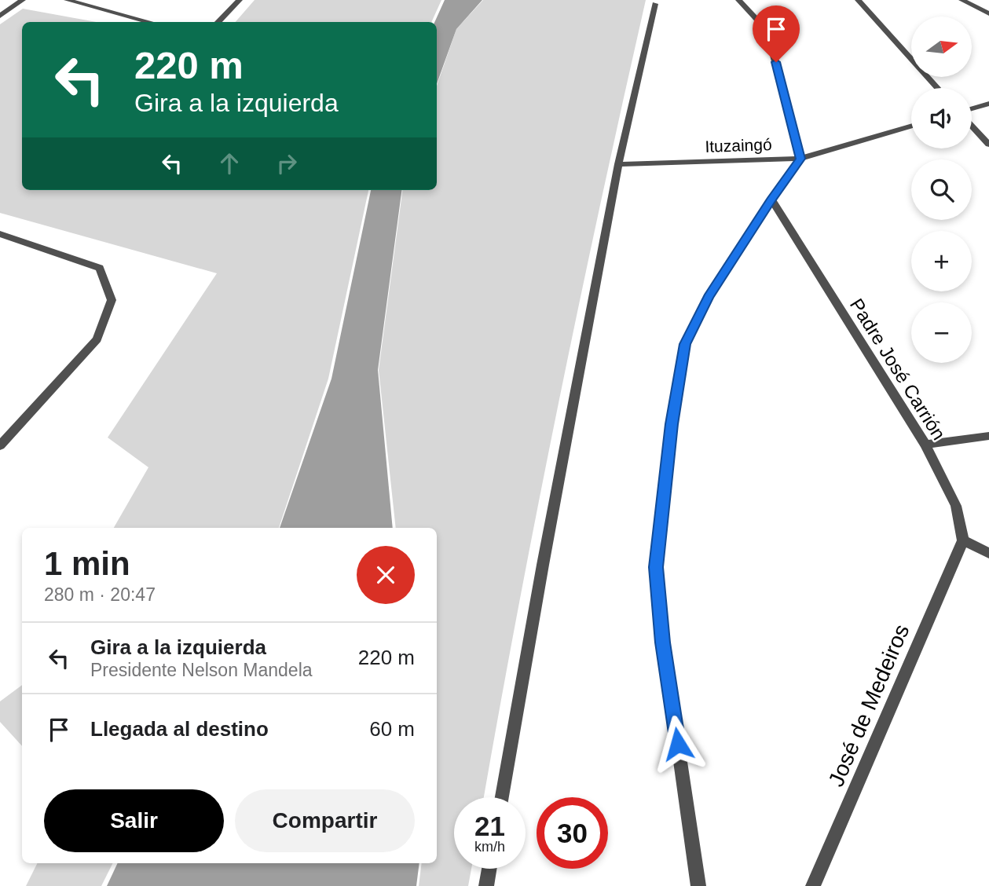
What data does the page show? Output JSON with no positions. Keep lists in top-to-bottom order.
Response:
{
  "streets": {
    "street": ["Ituzaingó", "Padre José Carrión", "José de Medeiros"]
  },
  "crossings": [
    ["Padre José Carrión", "José de Medeiros"]
  ],
  "north": "right",
  "page": {
    "map_buttons": ["+", "−"],
    "turn": ["220 m", "Gira a la izquierda"],
    "heading": ["1 min", "280 m · 20:47"],
    "list": [
      {
        "name": "Gira a la izquierda",
        "note": "Presidente Nelson Mandela",
        "value": "220 m"
      },
      {
        "name": "Llegada al destino",
        "value": "60 m"
      }
    ],
    "buttons": ["Salir", "Compartir"],
    "speed": "21 km/h",
    "limit": "30"
  }
}
